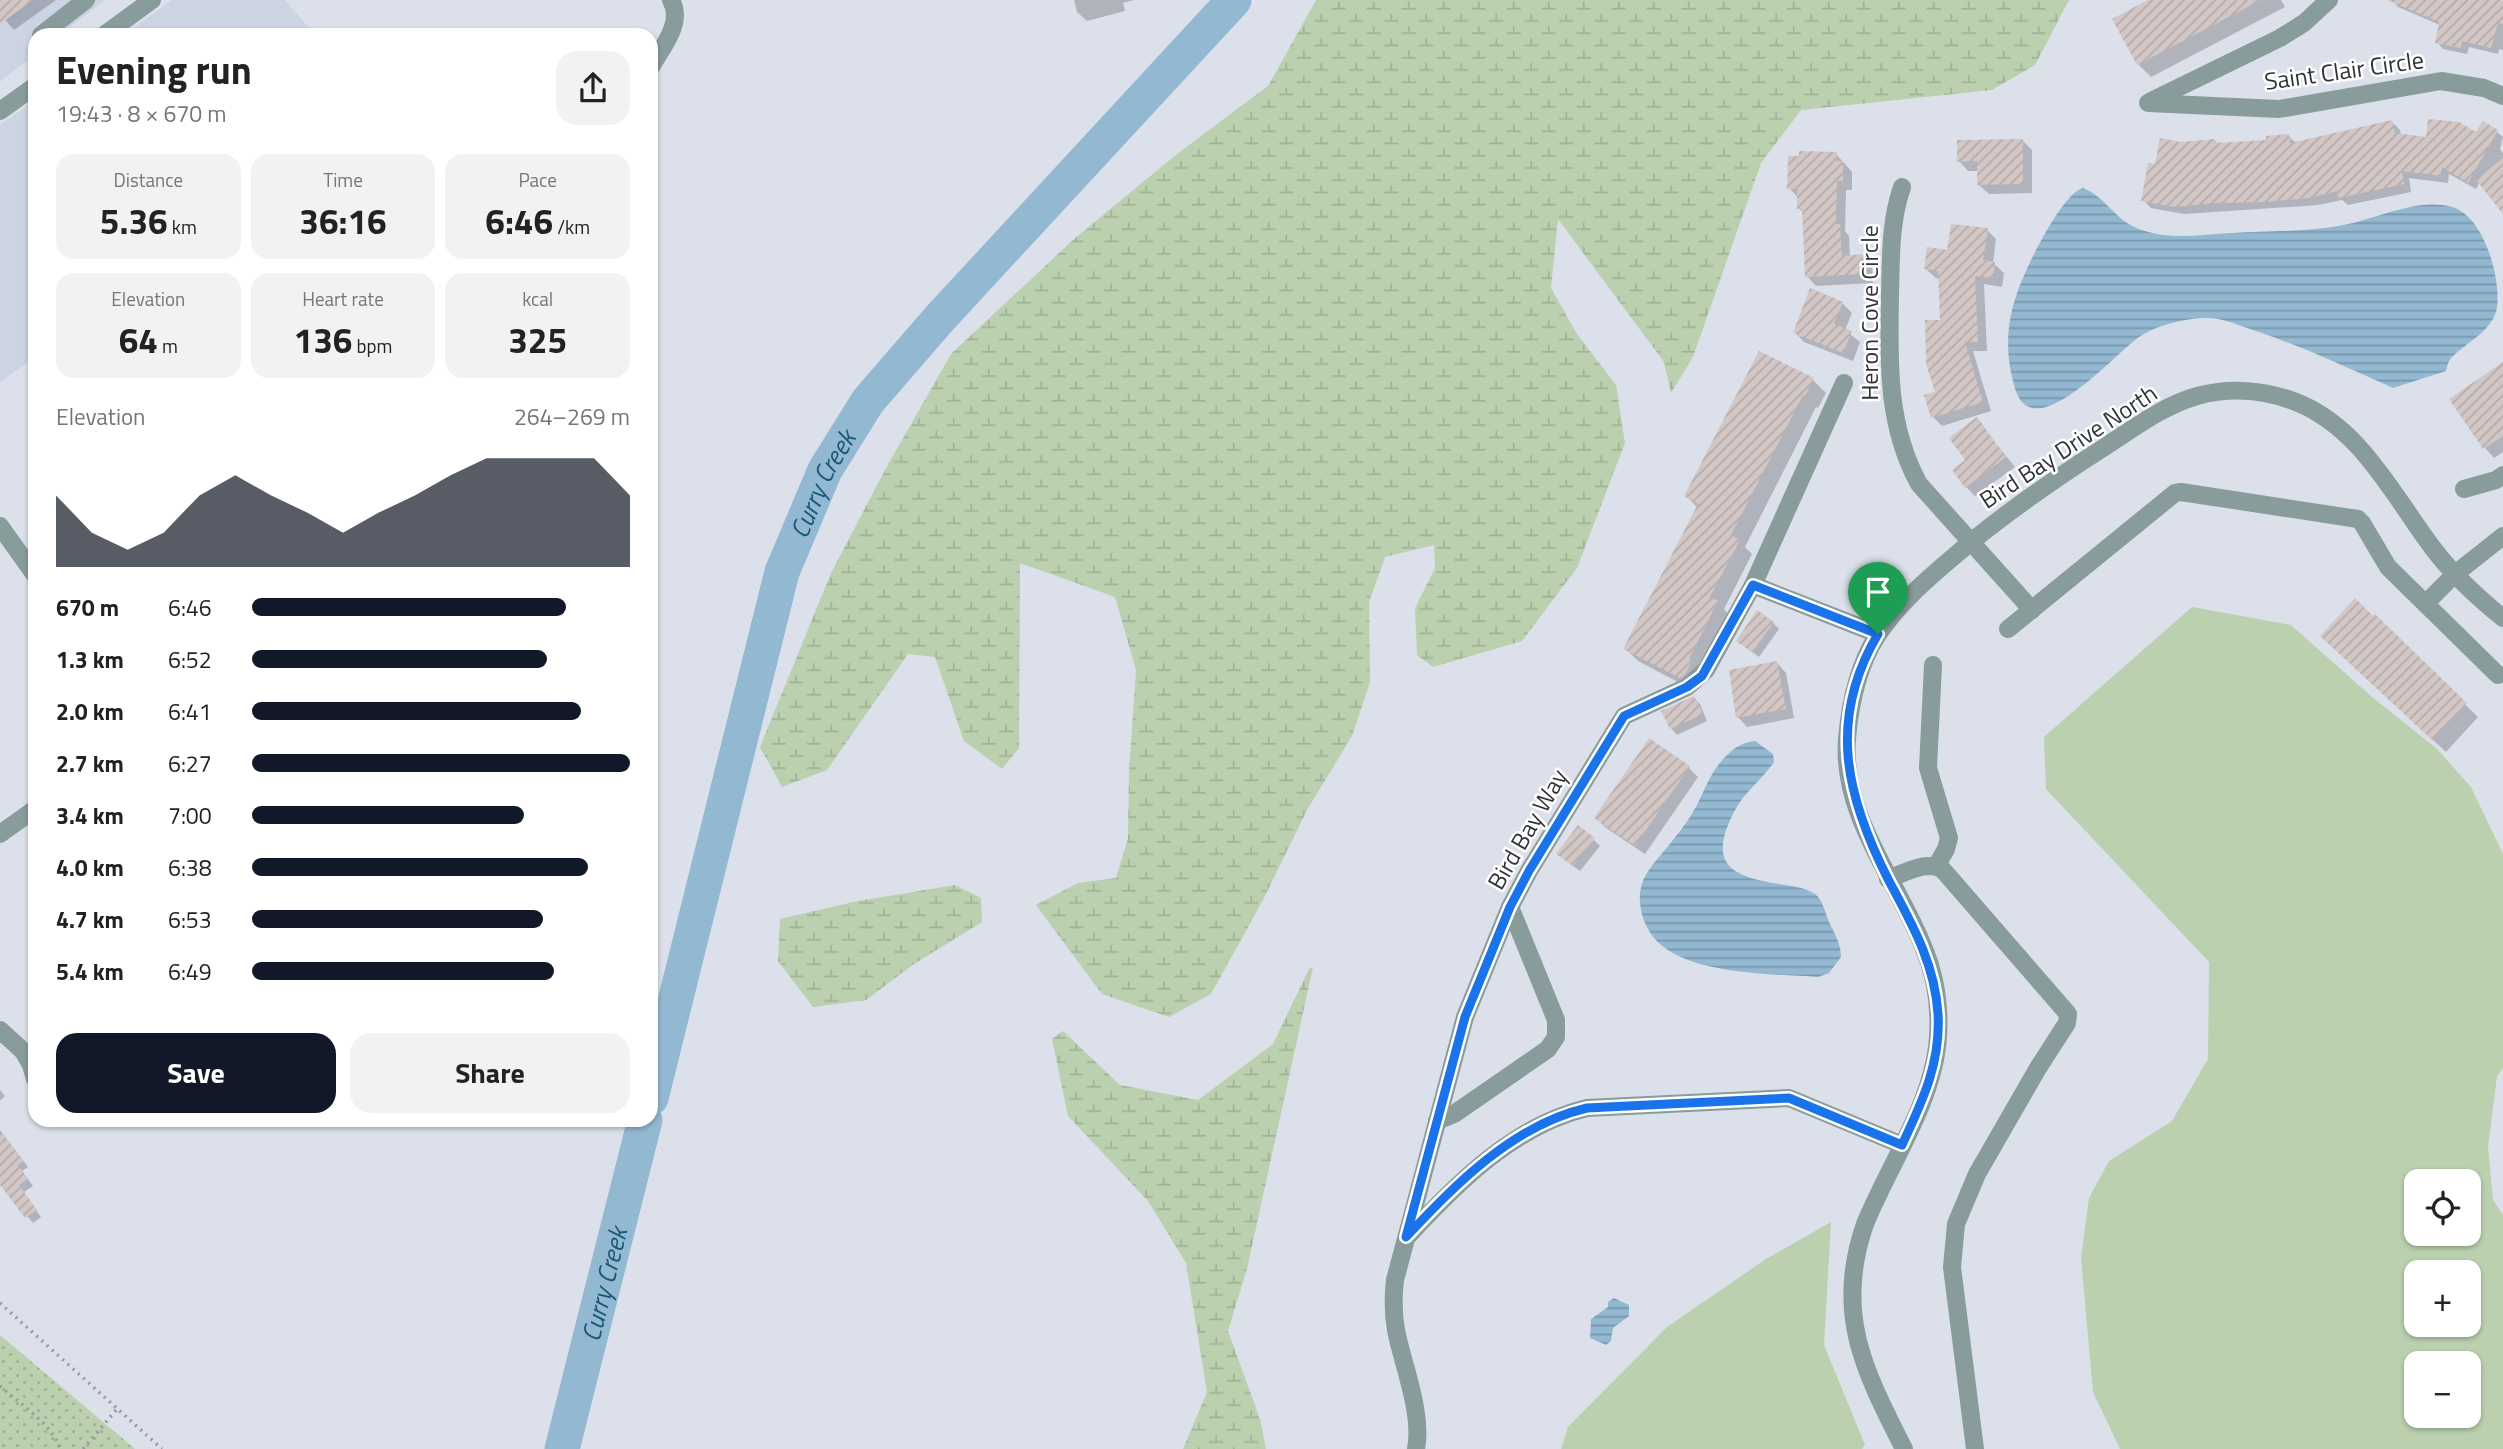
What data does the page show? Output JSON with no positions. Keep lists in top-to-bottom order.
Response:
{
  "streets": {
    "street": [
      "Saint Clair Circle",
      "Heron Cove Circle",
      "Bird Bay Drive North",
      "Bird Bay Way"
    ]
  },
  "crossings": [
    ["Heron Cove Circle", "Bird Bay Drive North"],
    ["Bird Bay Drive North", "Bird Bay Way"]
  ],
  "water": ["Curry Creek"],
  "page": {
    "heading": ["Evening run", "19:43 · 8 × 670 m"],
    "stats": [
      ["Distance", "5.36 km"],
      ["Time", "36:16"],
      ["Pace", "6:46 /km"],
      ["Elevation", "64 m"],
      ["Heart rate", "136 bpm"],
      ["kcal", "325"]
    ],
    "chart": ["Elevation", "264–269 m"],
    "list": [
      {
        "name": "670 m",
        "note": "6:46"
      },
      {
        "name": "1.3 km",
        "note": "6:52"
      },
      {
        "name": "2.0 km",
        "note": "6:41"
      },
      {
        "name": "2.7 km",
        "note": "6:27"
      },
      {
        "name": "3.4 km",
        "note": "7:00"
      },
      {
        "name": "4.0 km",
        "note": "6:38"
      },
      {
        "name": "4.7 km",
        "note": "6:53"
      },
      {
        "name": "5.4 km",
        "note": "6:49"
      }
    ],
    "buttons": ["Save", "Share"],
    "map_buttons": ["+", "−"]
  }
}
